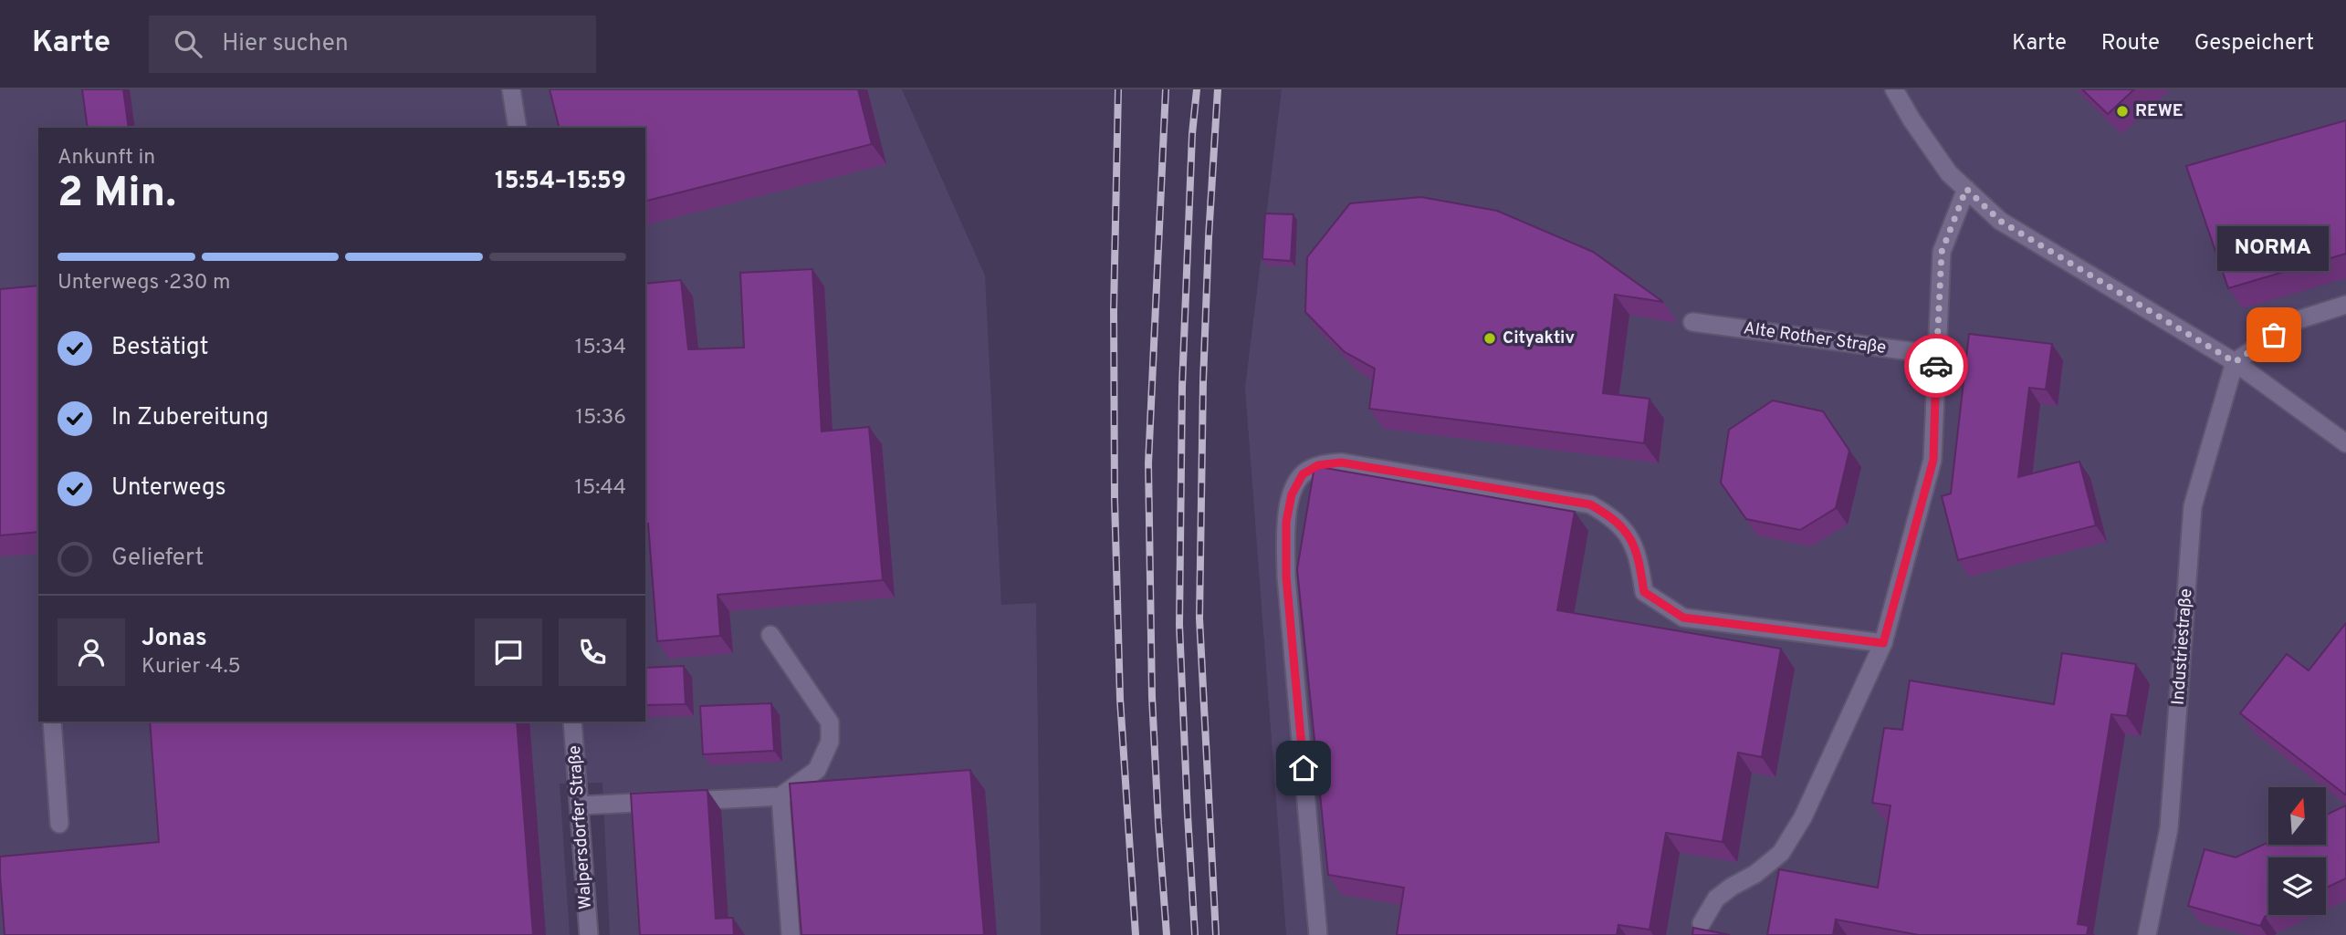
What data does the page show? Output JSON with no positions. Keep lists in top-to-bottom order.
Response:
{
  "streets": {
    "street": ["Alte Rother Straße", "Industriestraße", "Walpersdorfer Straße"]
  },
  "places": ["REWE", "NORMA", "Cityaktiv"],
  "north": "top",
  "page": {
    "header": "Karte",
    "search": "Hier suchen",
    "nav": ["Karte", "Route", "Gespeichert"],
    "heading": ["2 Min.", "Ankunft in", "15:54–15:59"],
    "panel": ["Jonas", "Kurier · 4.5"],
    "bubble": "NORMA",
    "bar": "Unterwegs · 230 m",
    "list": [
      ["Bestätigt", "15:34"],
      ["In Zubereitung", "15:36"],
      ["Unterwegs", "15:44"],
      "Geliefert"
    ]
  }
}
